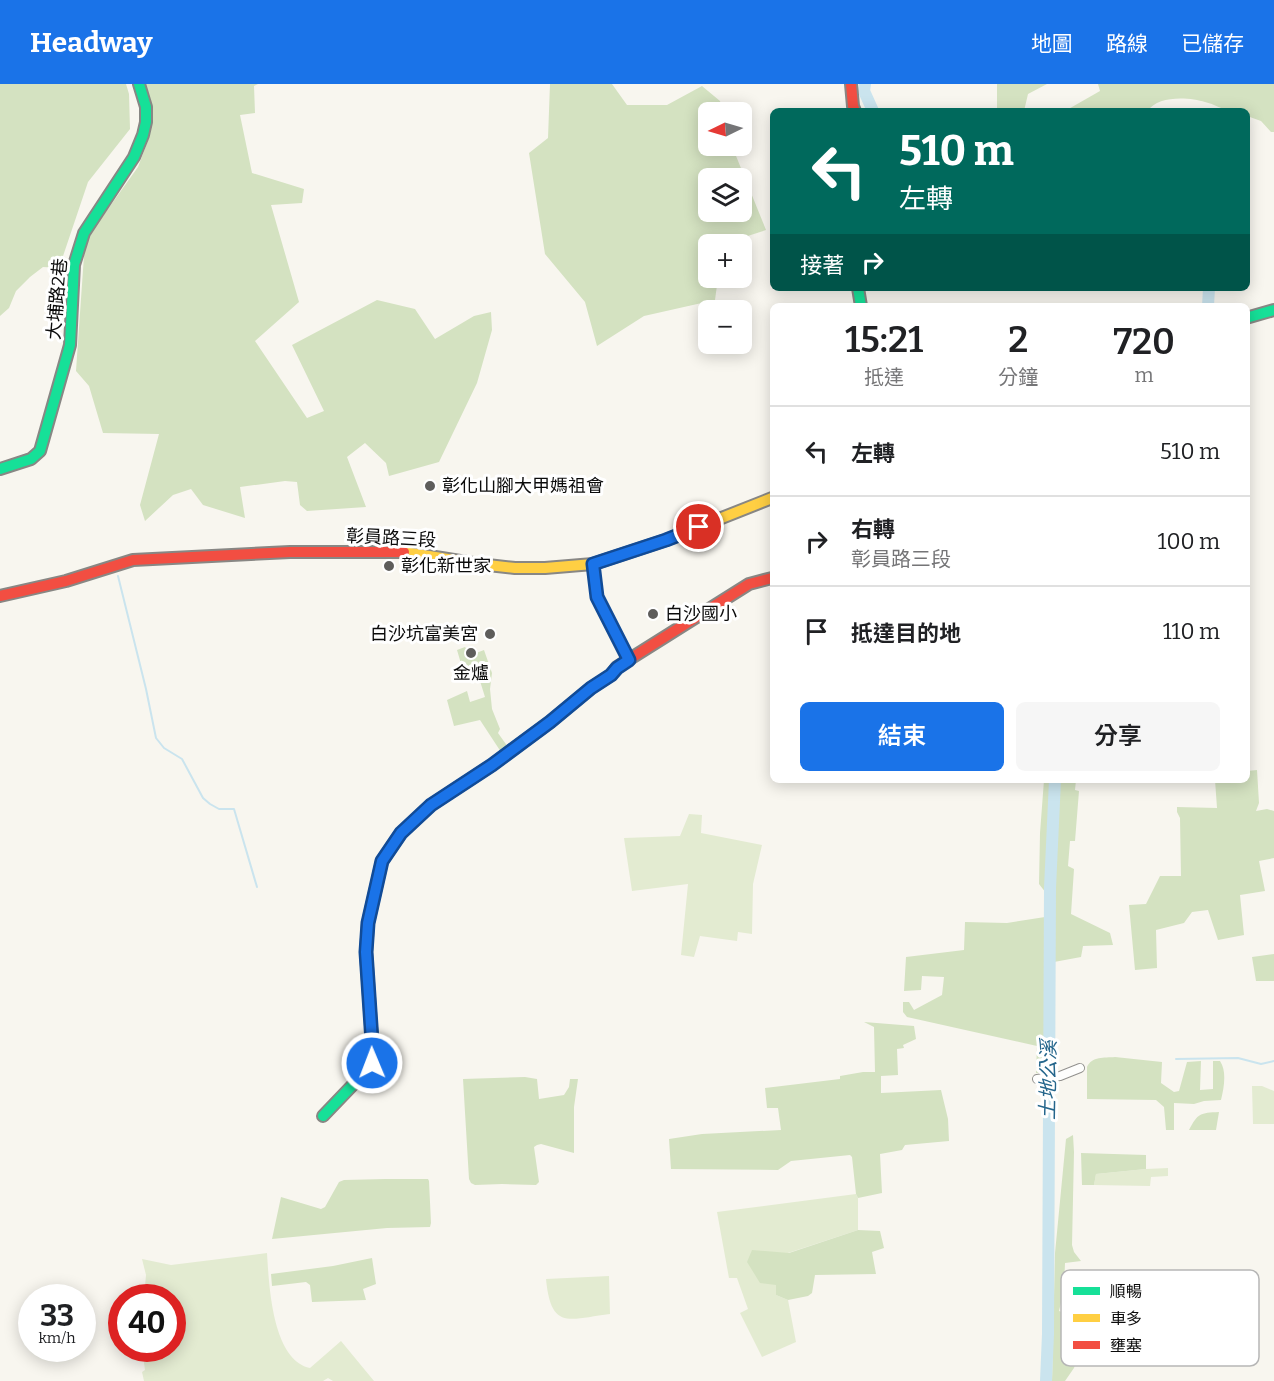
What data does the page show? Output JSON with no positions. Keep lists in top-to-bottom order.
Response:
{
  "streets": {
    "street": ["大埔路2巷", "彰員路三段"]
  },
  "water": ["土地公溪"],
  "places": [
    "彰化山腳大甲媽祖會",
    "彰化新世家",
    "白沙國小",
    "白沙坑富美宮",
    "金爐"
  ],
  "legend": ["順暢", "車多", "壅塞"],
  "north": "left",
  "page": {
    "header": "Headway",
    "nav": ["地圖", "路線", "已儲存"],
    "map_buttons": ["+", "−"],
    "turn": ["510 m", "左轉"],
    "then": "接著",
    "eta": [
      "15:21",
      "抵達",
      "2",
      "分鐘",
      "720",
      "m"
    ],
    "list": [
      {
        "name": "左轉",
        "value": "510 m"
      },
      {
        "name": "右轉",
        "note": "彰員路三段",
        "value": "100 m"
      },
      {
        "name": "抵達目的地",
        "value": "110 m"
      }
    ],
    "buttons": ["結束", "分享"],
    "speed": "33 km/h",
    "limit": "40"
  }
}
